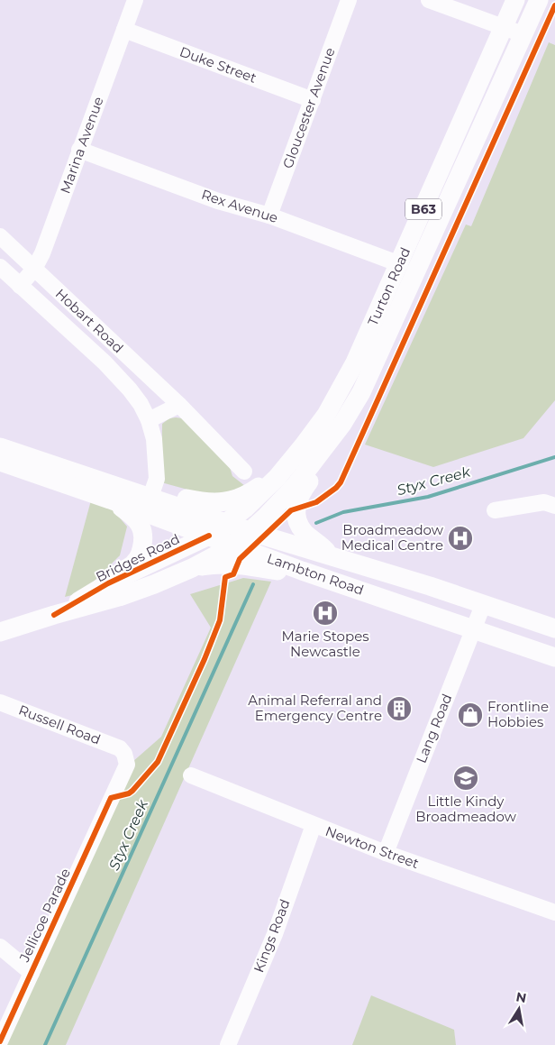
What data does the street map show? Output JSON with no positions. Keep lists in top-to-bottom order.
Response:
{
  "streets": {
    "main road": [
      "B63",
      "Turton Road",
      "Bridges Road",
      "Lambton Road"
    ],
    "street": [
      "Duke Street",
      "Gloucester Avenue",
      "Marina Avenue",
      "Rex Avenue",
      "Hobart Road",
      "Russell Road",
      "Lang Road",
      "Newton Street",
      "Jellicoe Parade",
      "Kings Road"
    ]
  },
  "crossings": [
    ["Duke Street", "Gloucester Avenue"],
    ["Duke Street", "Marina Avenue"],
    ["Gloucester Avenue", "Rex Avenue"],
    ["Marina Avenue", "Rex Avenue"],
    ["Marina Avenue", "Hobart Road"],
    ["Rex Avenue", "Turton Road"],
    ["Turton Road", "Bridges Road"],
    ["Turton Road", "Lambton Road"],
    ["Hobart Road", "Lambton Road"],
    ["Bridges Road", "Lambton Road"],
    ["Lambton Road", "Lang Road"],
    ["Russell Road", "Jellicoe Parade"],
    ["Lang Road", "Newton Street"],
    ["Newton Street", "Kings Road"]
  ],
  "water": ["Styx Creek"],
  "places": {
    "hospital": ["Broadmeadow Medical Centre", "Marie Stopes Newcastle"],
    "building": ["Animal Referral and Emergency Centre"],
    "shop": ["Frontline Hobbies"],
    "school or university": ["Little Kindy Broadmeadow"]
  },
  "north": "top"
}
